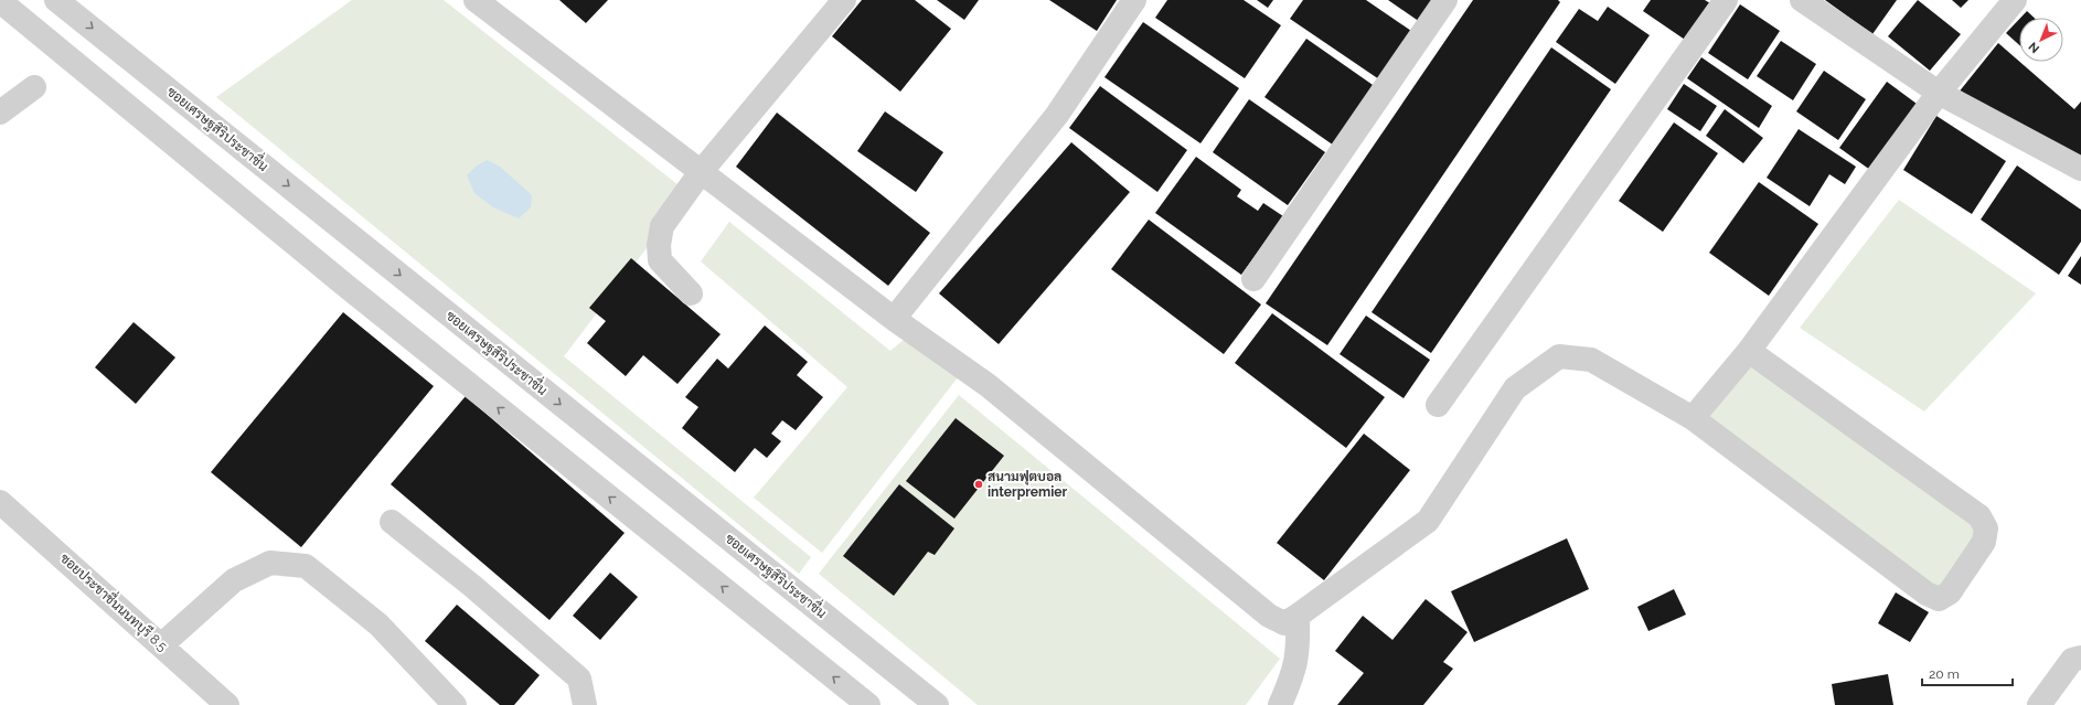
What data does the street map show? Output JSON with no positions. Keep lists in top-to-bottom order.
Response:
{
  "streets": {
    "street": ["ซอยเศรษฐสิริประชาชื่น", "ซอยประชาชื่นนนทบุรี 8.5"]
  },
  "places": ["สนามฟุตบอล interpremier"],
  "scale_bar": "20 m",
  "north": "bottom left"
}
